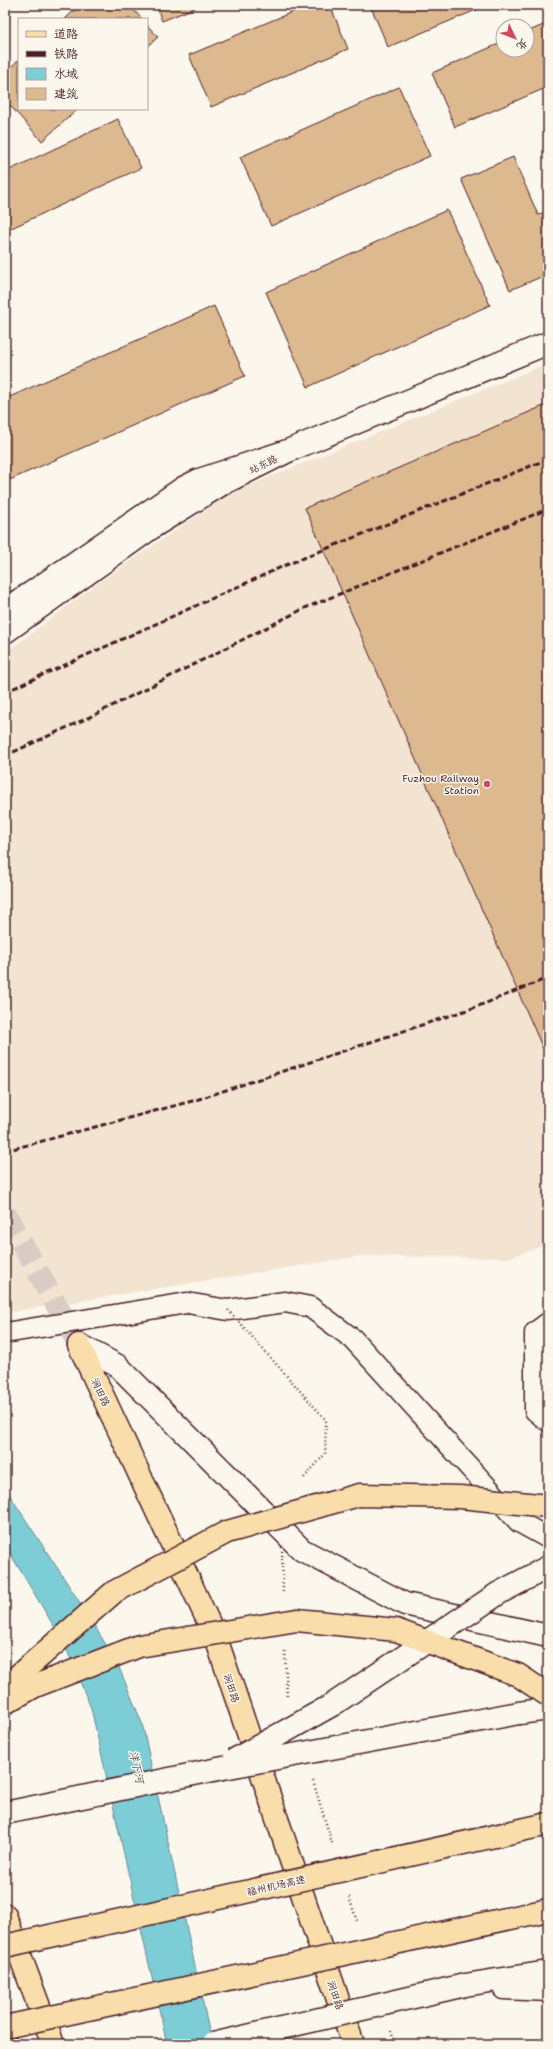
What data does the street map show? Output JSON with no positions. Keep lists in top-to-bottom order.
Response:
{
  "streets": {
    "main road": ["站东路", "涧田路", "福州机场高速"]
  },
  "water": ["洋下河"],
  "places": ["Fuzhou Railway Station"],
  "legend": [
    "道路",
    "铁路",
    "水域",
    "建筑"
  ],
  "north": "bottom right"
}
